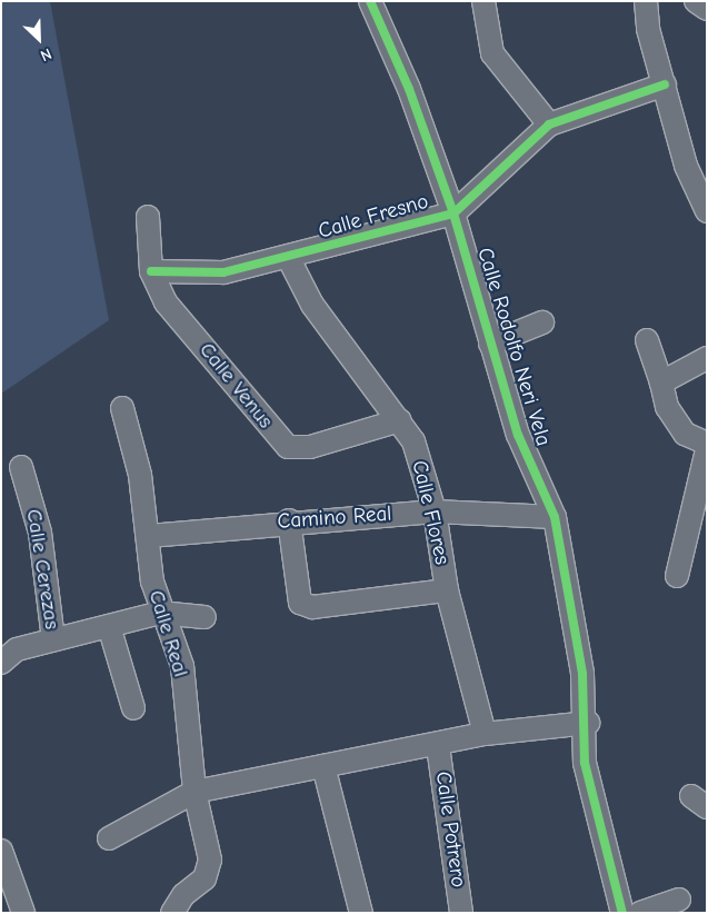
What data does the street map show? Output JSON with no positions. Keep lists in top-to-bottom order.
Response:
{
  "streets": {
    "street": [
      "Calle Fresno",
      "Calle Rodolfo Neri Vela",
      "Calle Venus",
      "Calle Flores",
      "Camino Real",
      "Calle Cerezas",
      "Calle Real",
      "Calle Potrero"
    ]
  },
  "crossings": [
    ["Calle Fresno", "Calle Rodolfo Neri Vela"],
    ["Calle Fresno", "Calle Venus"],
    ["Calle Fresno", "Calle Flores"],
    ["Calle Rodolfo Neri Vela", "Camino Real"],
    ["Calle Venus", "Calle Flores"],
    ["Calle Flores", "Camino Real"],
    ["Camino Real", "Calle Real"]
  ],
  "north": "bottom right"
}
